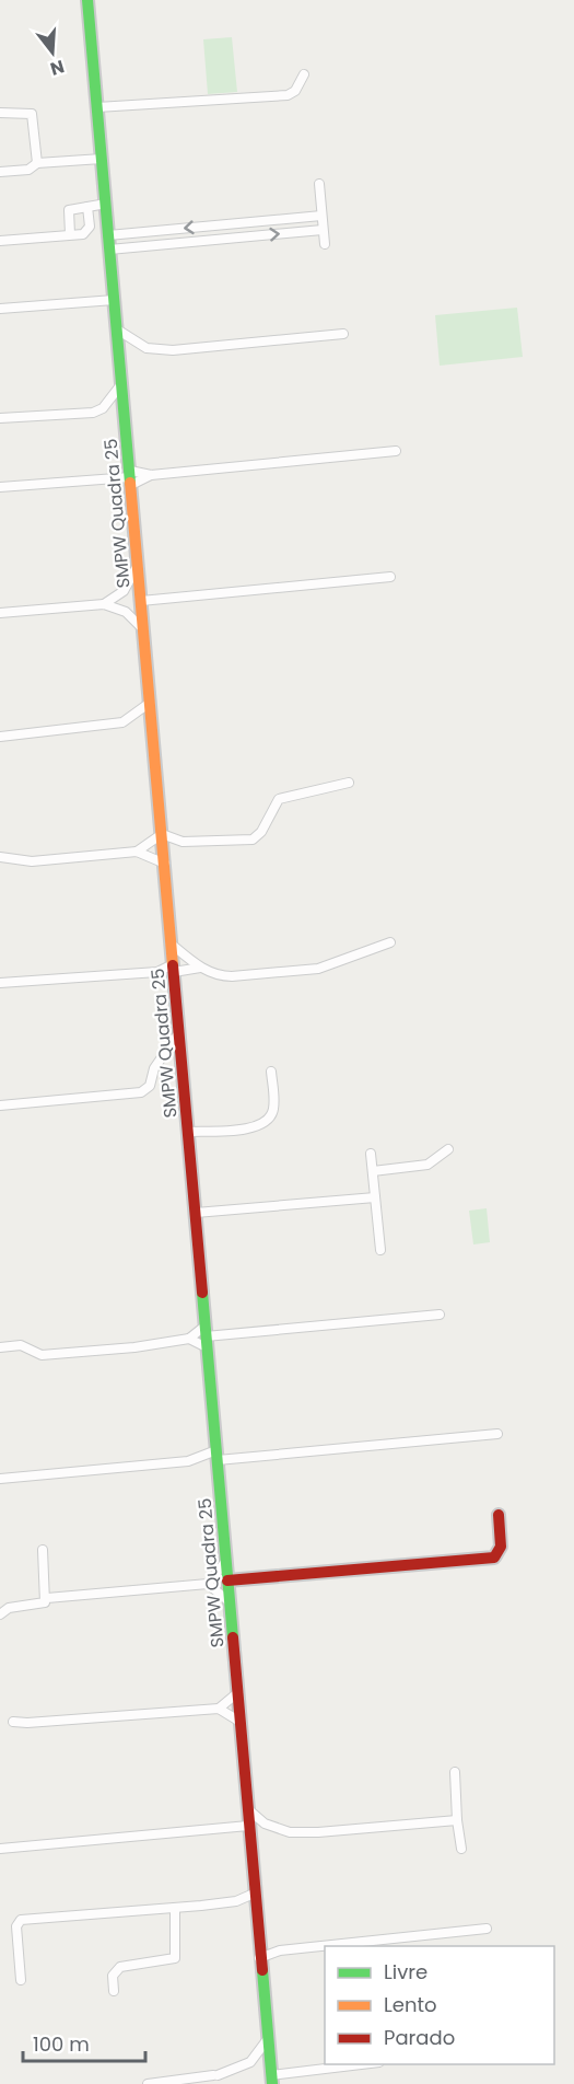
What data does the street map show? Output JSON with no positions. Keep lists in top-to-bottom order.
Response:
{
  "streets": {
    "street": ["SMPW Quadra 25"]
  },
  "legend": ["Livre", "Lento", "Parado"],
  "scale_bar": "100 m",
  "north": "bottom"
}
